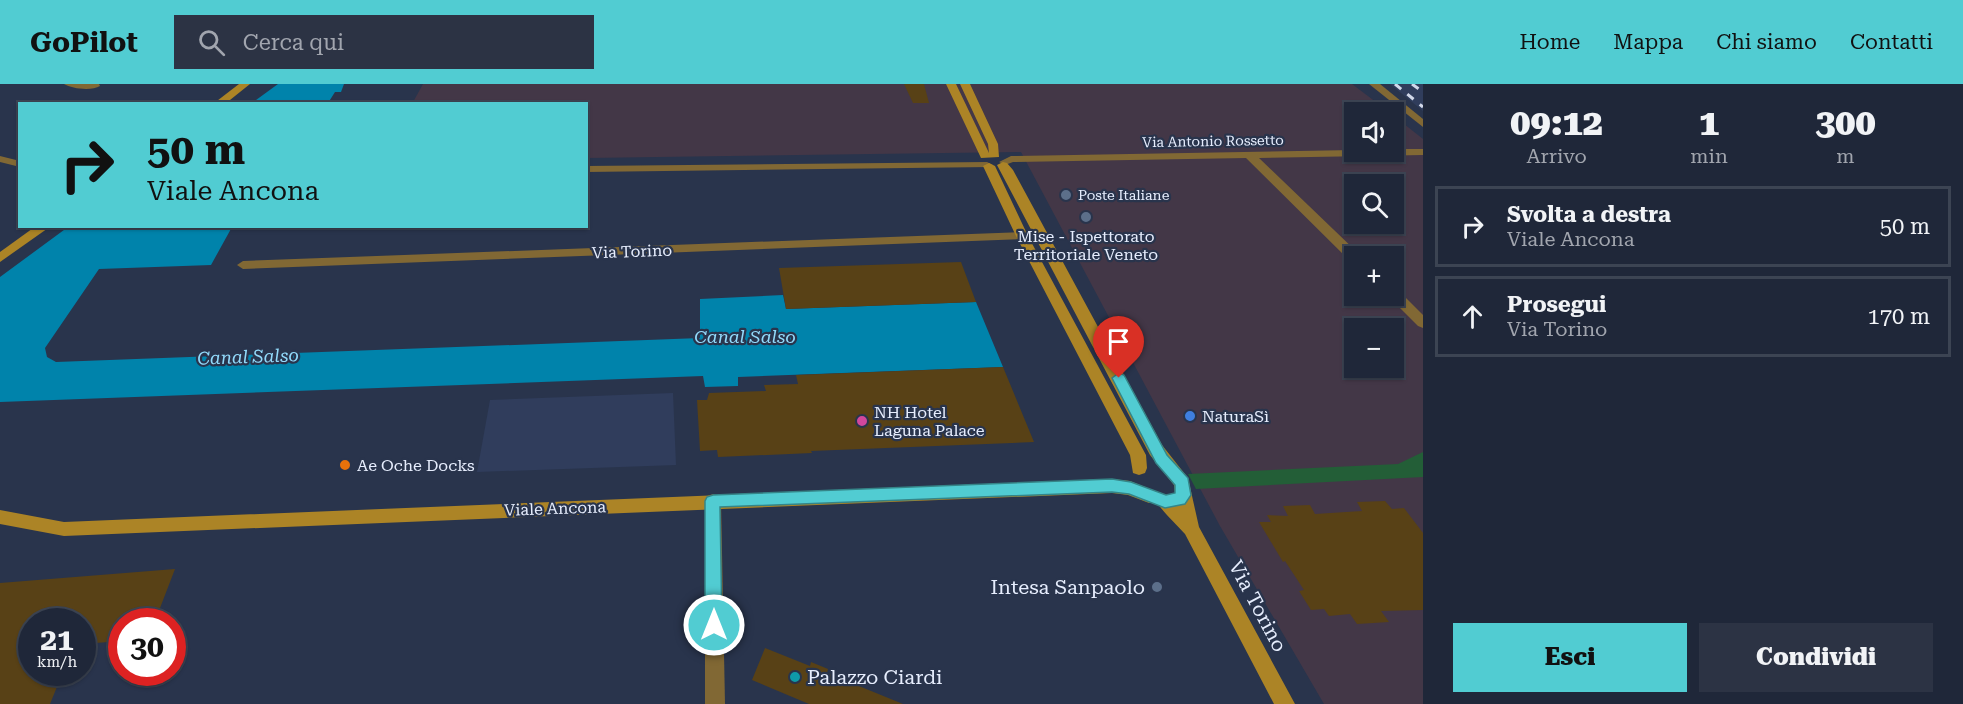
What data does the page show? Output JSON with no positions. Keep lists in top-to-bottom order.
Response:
{
  "streets": {
    "street": ["Via Antonio Rossetto", "Via Torino", "Viale Ancona"]
  },
  "crossings": [
    ["Via Antonio Rossetto", "Via Torino"],
    ["Via Torino", "Viale Ancona"]
  ],
  "water": ["Canal Salso"],
  "places": [
    "Poste Italiane",
    "Mise - Ispettorato Territoriale Veneto",
    "NaturaSì",
    "NH Hotel Laguna Palace",
    "Ae Oche Docks",
    "Intesa Sanpaolo",
    "Palazzo Ciardi"
  ],
  "page": {
    "header": "GoPilot",
    "search": "Cerca qui",
    "nav": [
      "Home",
      "Mappa",
      "Chi siamo",
      "Contatti"
    ],
    "eta": [
      "09:12",
      "Arrivo",
      "1",
      "min",
      "300",
      "m"
    ],
    "map_buttons": ["+", "−"],
    "turn": ["50 m", "Viale Ancona"],
    "list": [
      {
        "name": "Svolta a destra",
        "note": "Viale Ancona",
        "value": "50 m"
      },
      {
        "name": "Prosegui",
        "note": "Via Torino",
        "value": "170 m"
      }
    ],
    "speed": "21 km/h",
    "limit": "30",
    "buttons": ["Esci", "Condividi"]
  }
}
